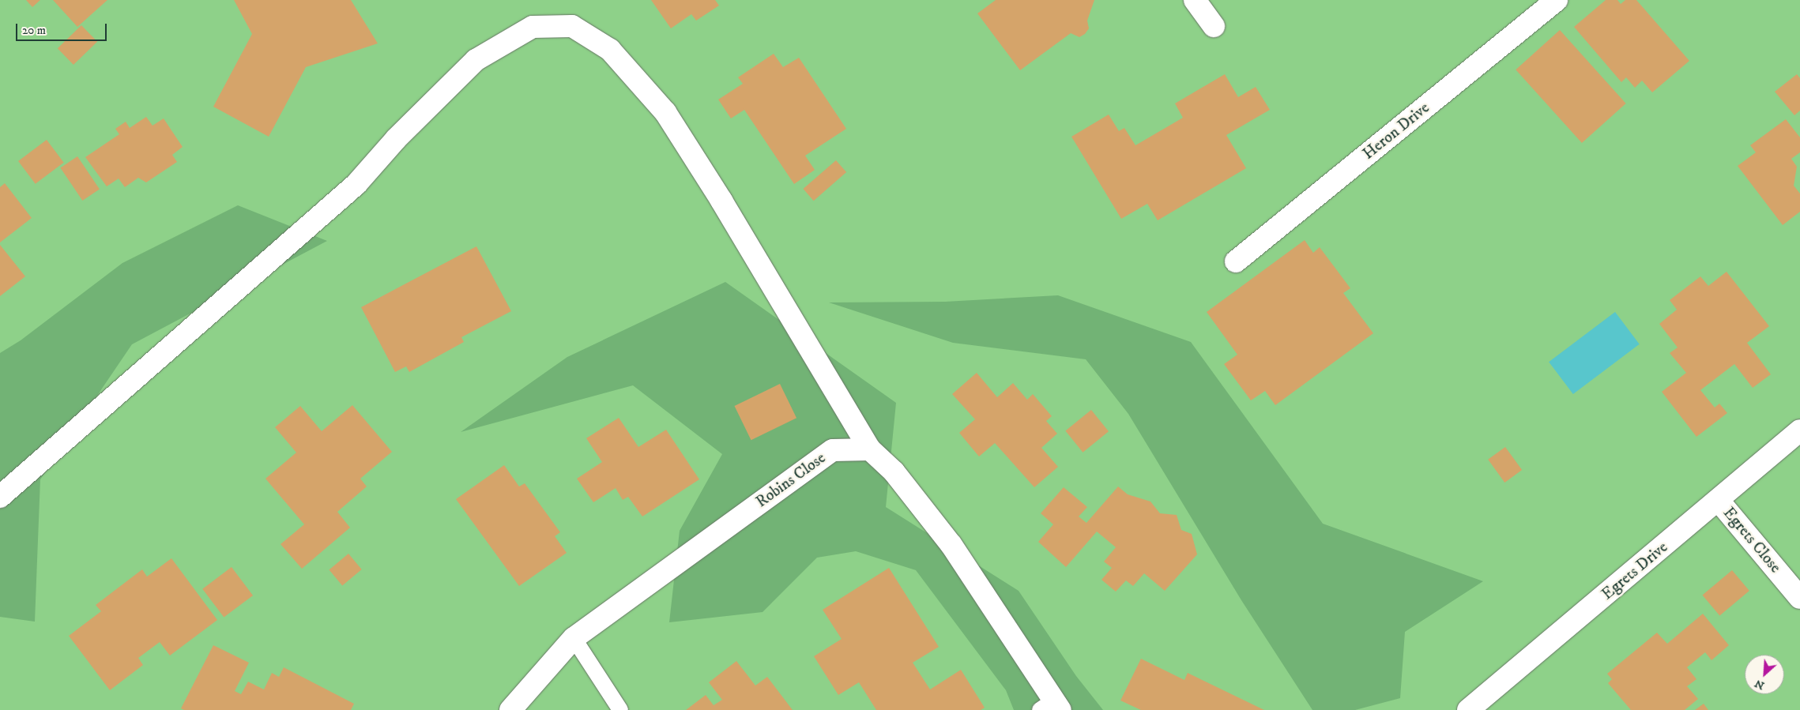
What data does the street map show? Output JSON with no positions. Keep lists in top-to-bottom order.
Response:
{
  "streets": {
    "street": [
      "Heron Drive",
      "Robins Close",
      "Egrets Close",
      "Egrets Drive"
    ]
  },
  "crossings": [
    ["Egrets Close", "Egrets Drive"]
  ],
  "scale_bar": "20 m",
  "north": "bottom left"
}
